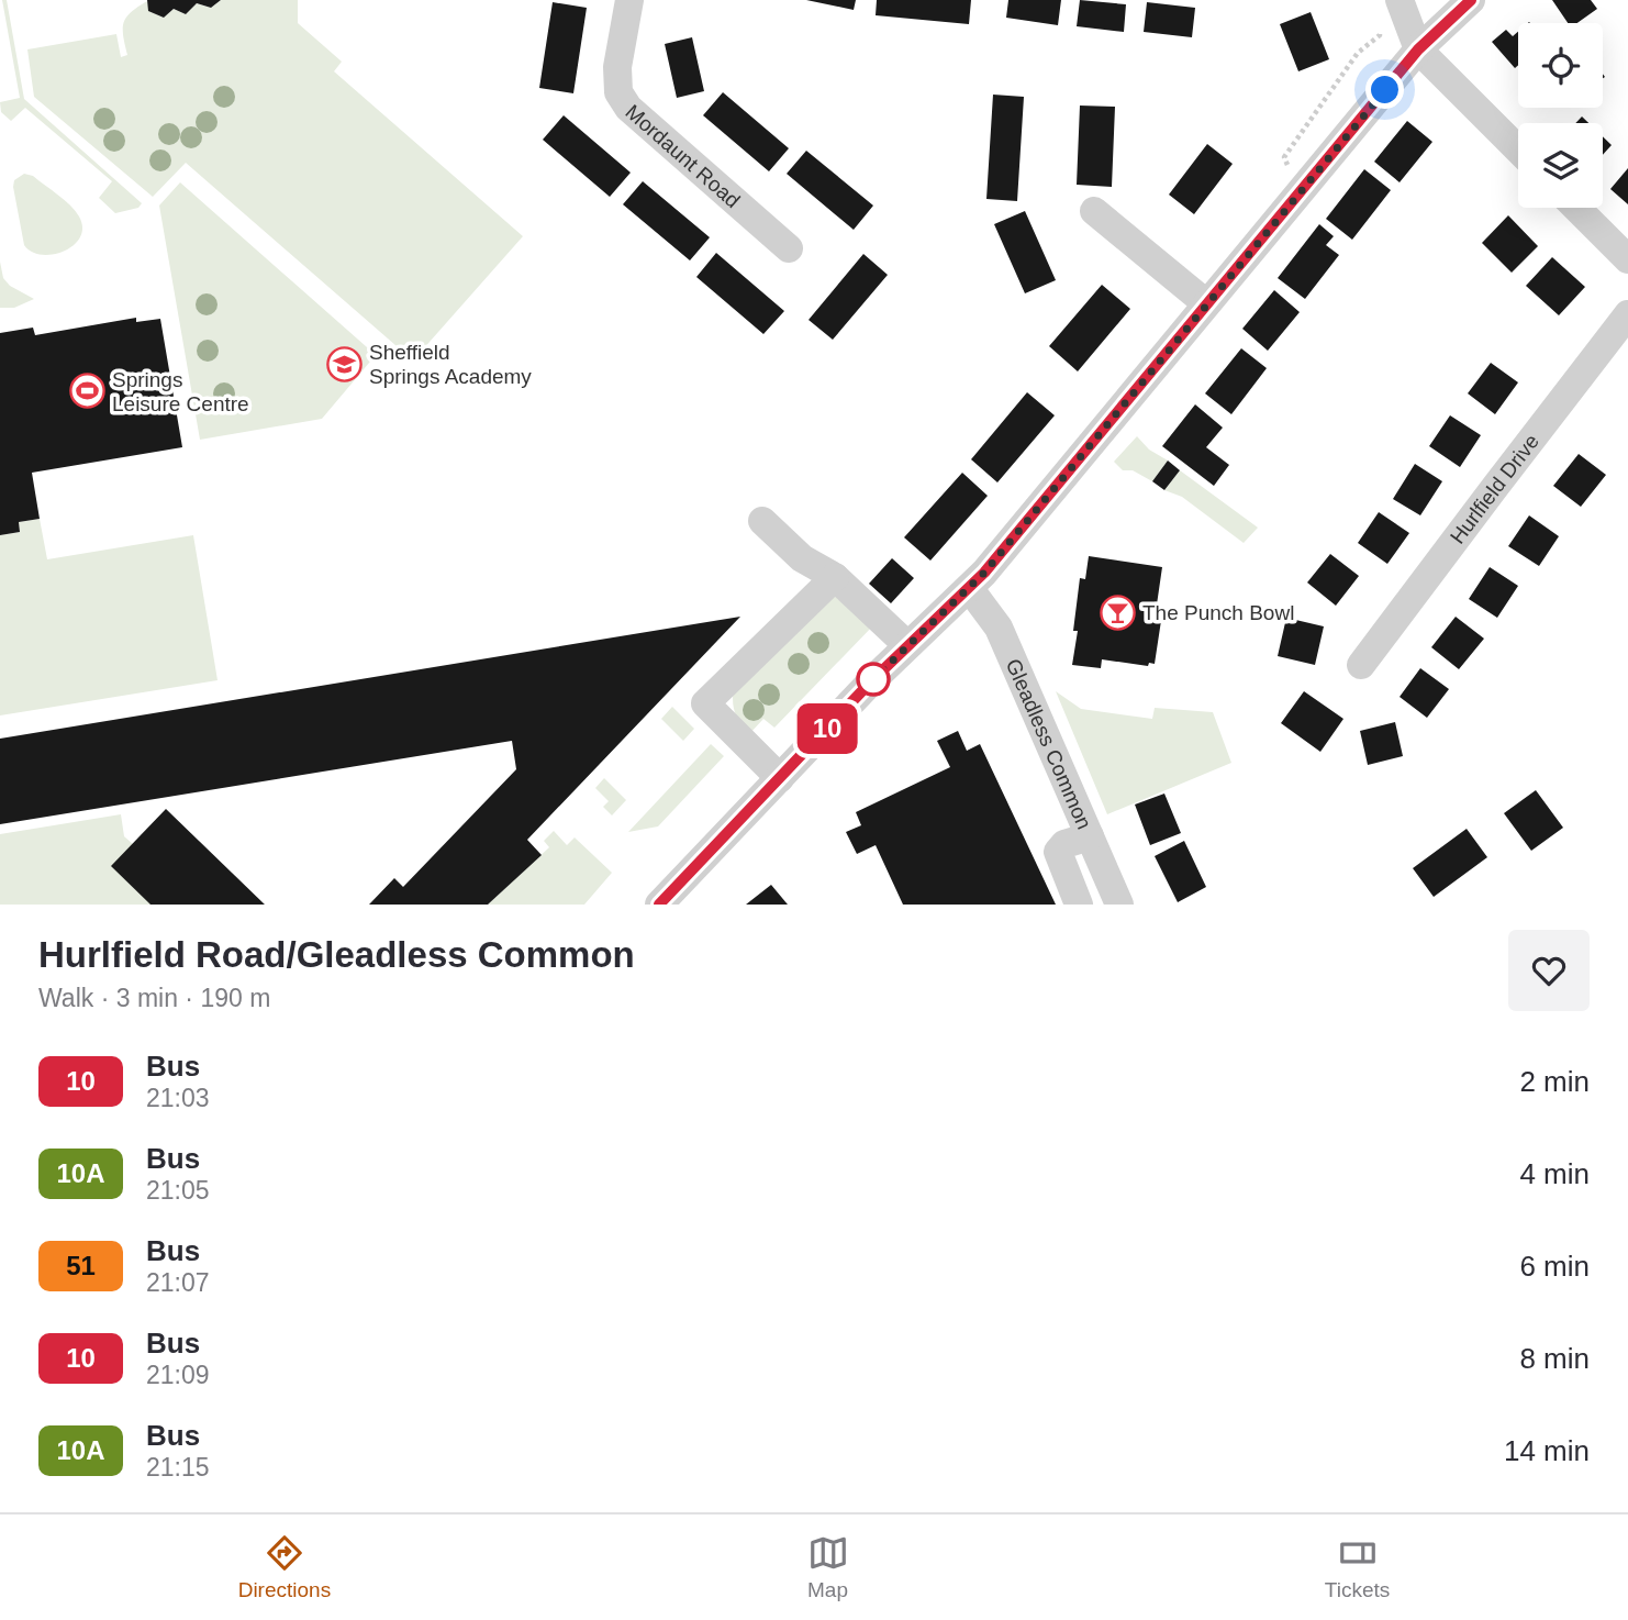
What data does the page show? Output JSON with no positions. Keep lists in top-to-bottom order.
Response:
{
  "streets": {
    "street": ["Mordaunt Road", "Hurlfield Drive", "Gleadless Common"]
  },
  "places": {
    "school or university": ["Sheffield Springs Academy"],
    "sports": ["Springs Leisure Centre"],
    "bar": ["The Punch Bowl"]
  },
  "lines": ["bus line 10"],
  "page": {
    "on_map": "10",
    "heading": ["Hurlfield Road/Gleadless Common", "Walk · 3 min · 190 m"],
    "list": [
      {
        "mark": "10",
        "name": "Bus",
        "note": "21:03",
        "value": "2 min"
      },
      {
        "mark": "10A",
        "name": "Bus",
        "note": "21:05",
        "value": "4 min"
      },
      {
        "mark": "51",
        "name": "Bus",
        "note": "21:07",
        "value": "6 min"
      },
      {
        "mark": "10",
        "name": "Bus",
        "note": "21:09",
        "value": "8 min"
      },
      {
        "mark": "10A",
        "name": "Bus",
        "note": "21:15",
        "value": "14 min"
      }
    ],
    "tabs": ["Directions", "Map", "Tickets"]
  }
}
